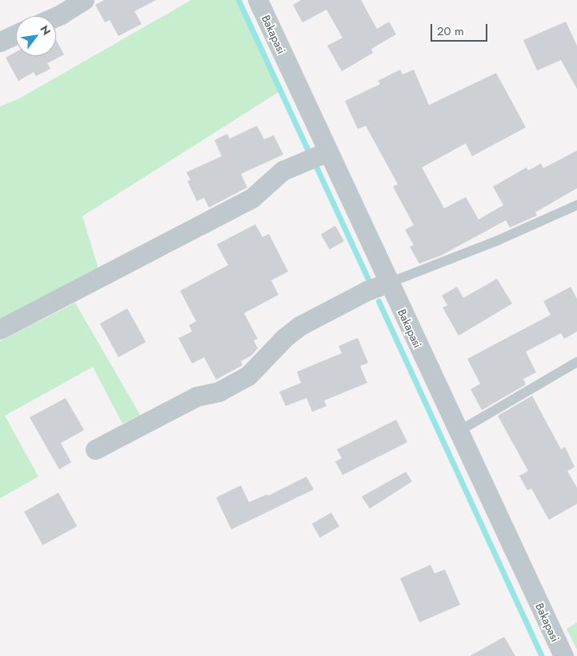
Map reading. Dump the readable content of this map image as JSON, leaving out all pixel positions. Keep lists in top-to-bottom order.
{
  "streets": {
    "street": ["Bakapasi"]
  },
  "scale_bar": "20 m",
  "north": "top right"
}
